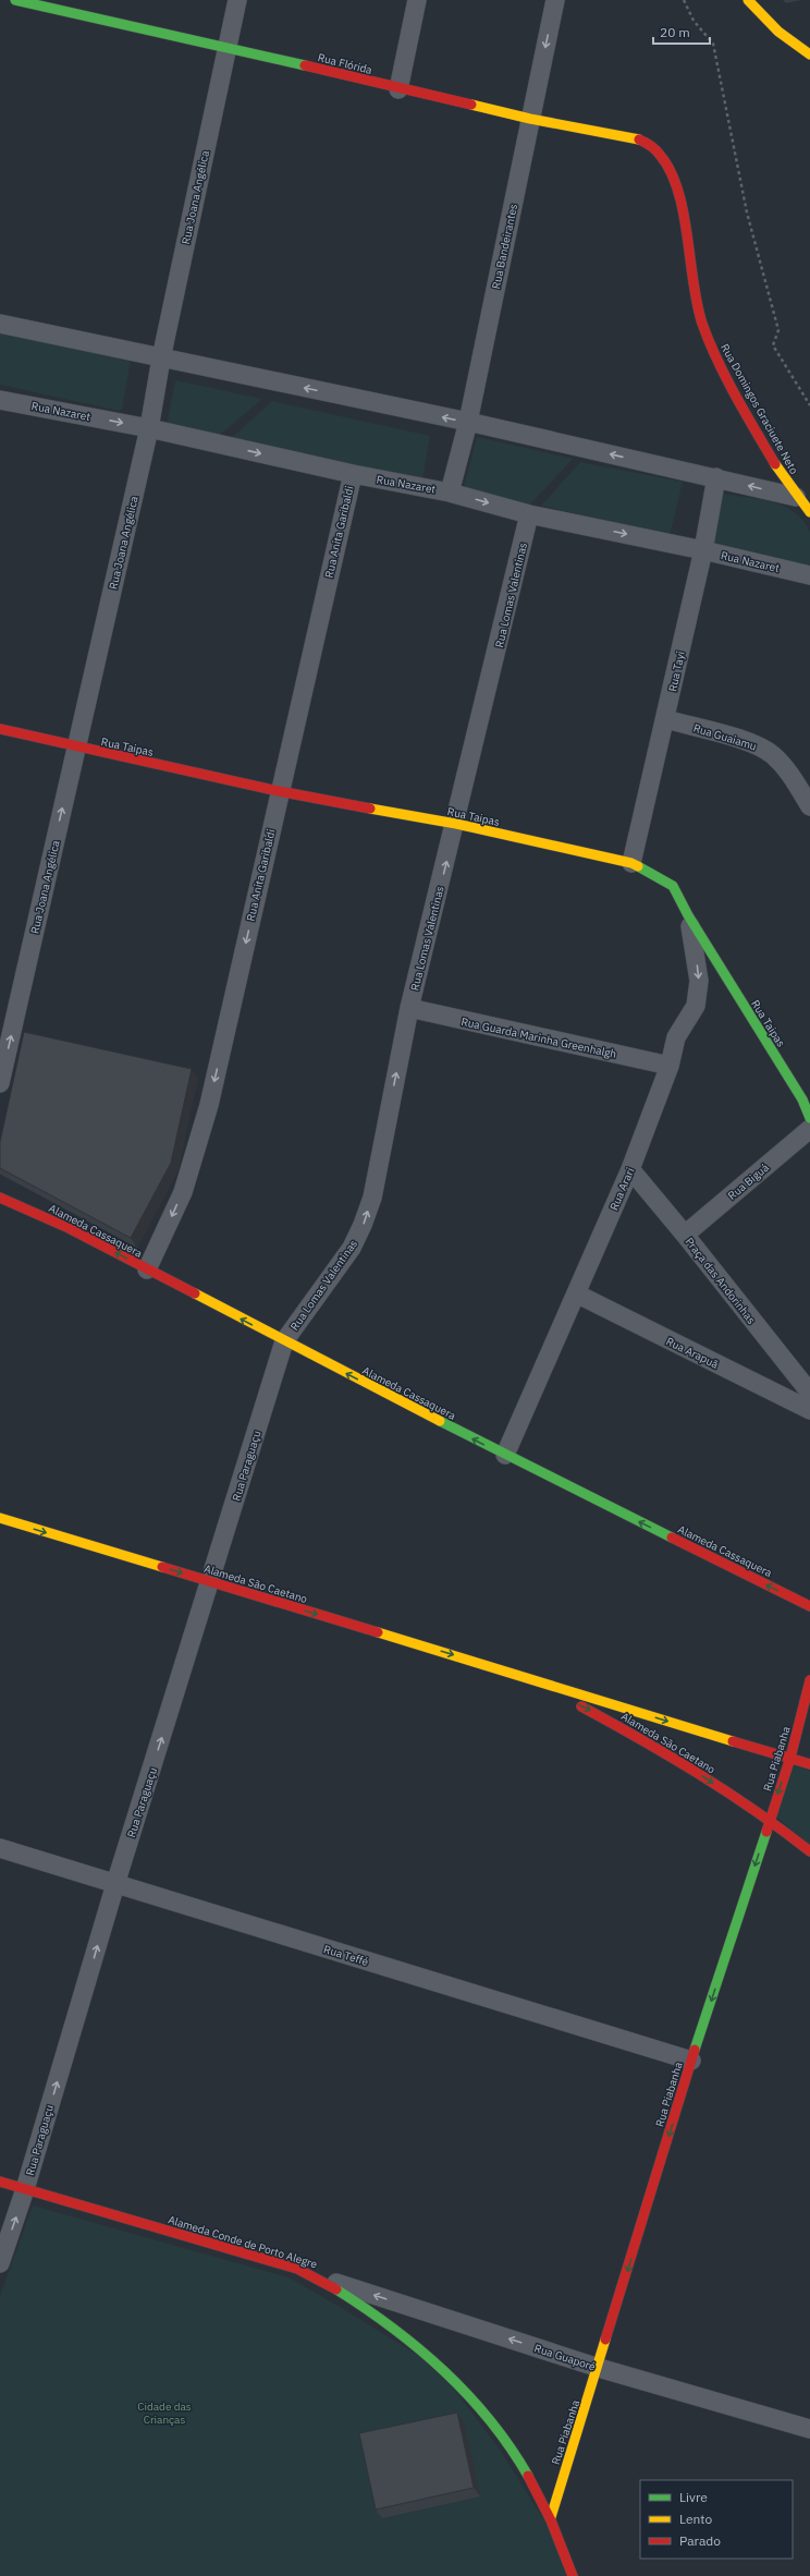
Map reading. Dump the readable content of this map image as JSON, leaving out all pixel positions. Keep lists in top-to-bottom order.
{
  "streets": {
    "street": [
      "Rua Flórida",
      "Rua Joana Angélica",
      "Rua Bandeirantes",
      "Rua Domingos Graciuete Neto",
      "Rua Nazaret",
      "Rua Anita Garibaldi",
      "Rua Lomas Valentinas",
      "Rua Tayi",
      "Rua Guaiamu",
      "Rua Taipas",
      "Rua Guarda Marinha Greenhalgh",
      "Rua Biguá",
      "Rua Arari",
      "Alameda Cassaquera",
      "Praça das Andorinhas",
      "Rua Arapuã",
      "Rua Paraguaçu",
      "Alameda São Caetano",
      "Rua Piabanha",
      "Rua Teffé",
      "Alameda Conde de Porto Alegre",
      "Rua Guaporé"
    ]
  },
  "crossings": [
    ["Rua Flórida", "Rua Joana Angélica"],
    ["Rua Flórida", "Rua Bandeirantes"],
    ["Rua Flórida", "Rua Domingos Graciuete Neto"],
    ["Rua Joana Angélica", "Rua Nazaret"],
    ["Rua Joana Angélica", "Rua Taipas"],
    ["Rua Bandeirantes", "Rua Nazaret"],
    ["Rua Nazaret", "Rua Anita Garibaldi"],
    ["Rua Nazaret", "Rua Lomas Valentinas"],
    ["Rua Nazaret", "Rua Tayi"],
    ["Rua Anita Garibaldi", "Rua Taipas"],
    ["Rua Anita Garibaldi", "Alameda Cassaquera"],
    ["Rua Lomas Valentinas", "Rua Taipas"],
    ["Rua Lomas Valentinas", "Rua Guarda Marinha Greenhalgh"],
    ["Rua Lomas Valentinas", "Alameda Cassaquera"],
    ["Rua Lomas Valentinas", "Rua Paraguaçu"],
    ["Rua Tayi", "Rua Guaiamu"],
    ["Rua Tayi", "Rua Taipas"],
    ["Rua Taipas", "Rua Arari"],
    ["Rua Guarda Marinha Greenhalgh", "Rua Arari"],
    ["Rua Biguá", "Praça das Andorinhas"],
    ["Rua Arari", "Alameda Cassaquera"],
    ["Rua Arari", "Praça das Andorinhas"],
    ["Rua Arari", "Rua Arapuã"],
    ["Alameda Cassaquera", "Rua Paraguaçu"],
    ["Rua Paraguaçu", "Alameda São Caetano"],
    ["Rua Paraguaçu", "Rua Teffé"],
    ["Rua Paraguaçu", "Alameda Conde de Porto Alegre"],
    ["Alameda São Caetano", "Rua Piabanha"],
    ["Rua Piabanha", "Rua Teffé"],
    ["Rua Piabanha", "Alameda Conde de Porto Alegre"],
    ["Rua Piabanha", "Rua Guaporé"],
    ["Alameda Conde de Porto Alegre", "Rua Guaporé"]
  ],
  "one_way": [
    "Rua Anita Garibaldi",
    "Rua Lomas Valentinas",
    "Alameda Cassaquera",
    "Rua Paraguaçu",
    "Alameda São Caetano",
    "Rua Piabanha",
    "Rua Guaporé"
  ],
  "parks": ["Cidade das Crianças"],
  "legend": ["Livre", "Lento", "Parado"],
  "scale_bar": "20 m"
}
